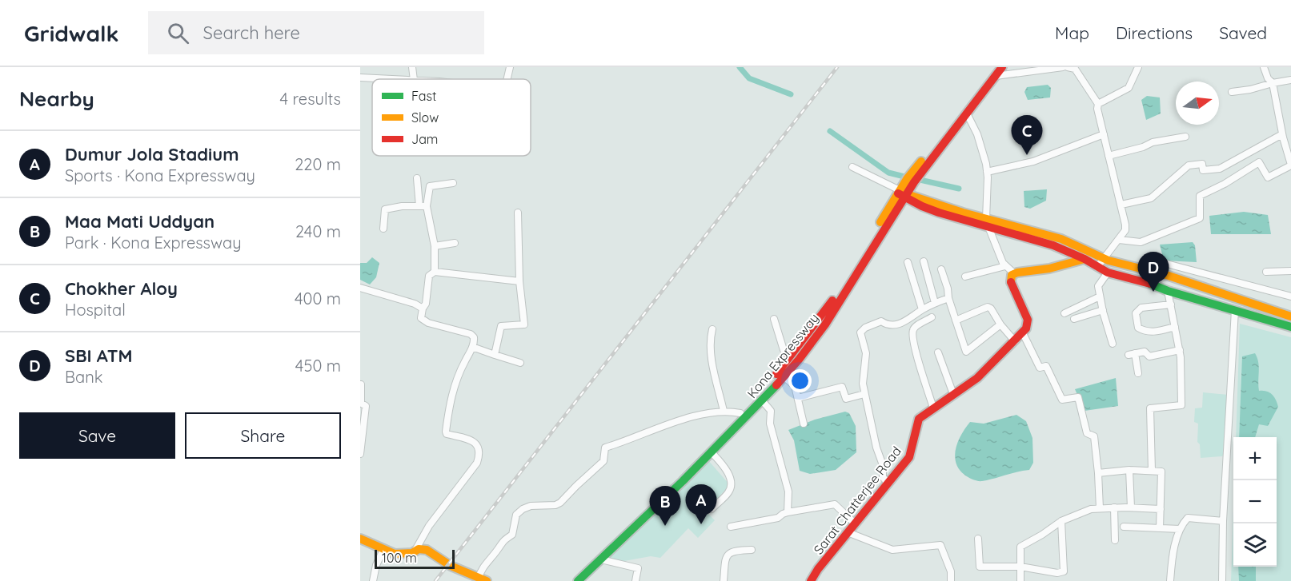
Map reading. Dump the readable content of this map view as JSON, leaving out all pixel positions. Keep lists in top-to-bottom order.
{
  "streets": {
    "main road": ["Kona Expressway", "Sarat Chatterjee Road"]
  },
  "legend": ["Fast", "Slow", "Jam"],
  "scale_bar": "100 m",
  "north": "right",
  "page": {
    "header": "Gridwalk",
    "search": "Search here",
    "nav": ["Map", "Directions", "Saved"],
    "heading": ["Nearby", "4 results"],
    "pins": [
      "C",
      "D",
      "A",
      "B"
    ],
    "list": [
      {
        "mark": "A",
        "name": "Dumur Jola Stadium",
        "note": "Sports · Kona Expressway",
        "value": "220 m"
      },
      {
        "mark": "B",
        "name": "Maa Mati Uddyan",
        "note": "Park · Kona Expressway",
        "value": "240 m"
      },
      {
        "mark": "C",
        "name": "Chokher Aloy",
        "note": "Hospital",
        "value": "400 m"
      },
      {
        "mark": "D",
        "name": "SBI ATM",
        "note": "Bank",
        "value": "450 m"
      }
    ],
    "buttons": ["Save", "Share"],
    "map_buttons": ["+", "−"],
    "scale": "100 m"
  }
}
